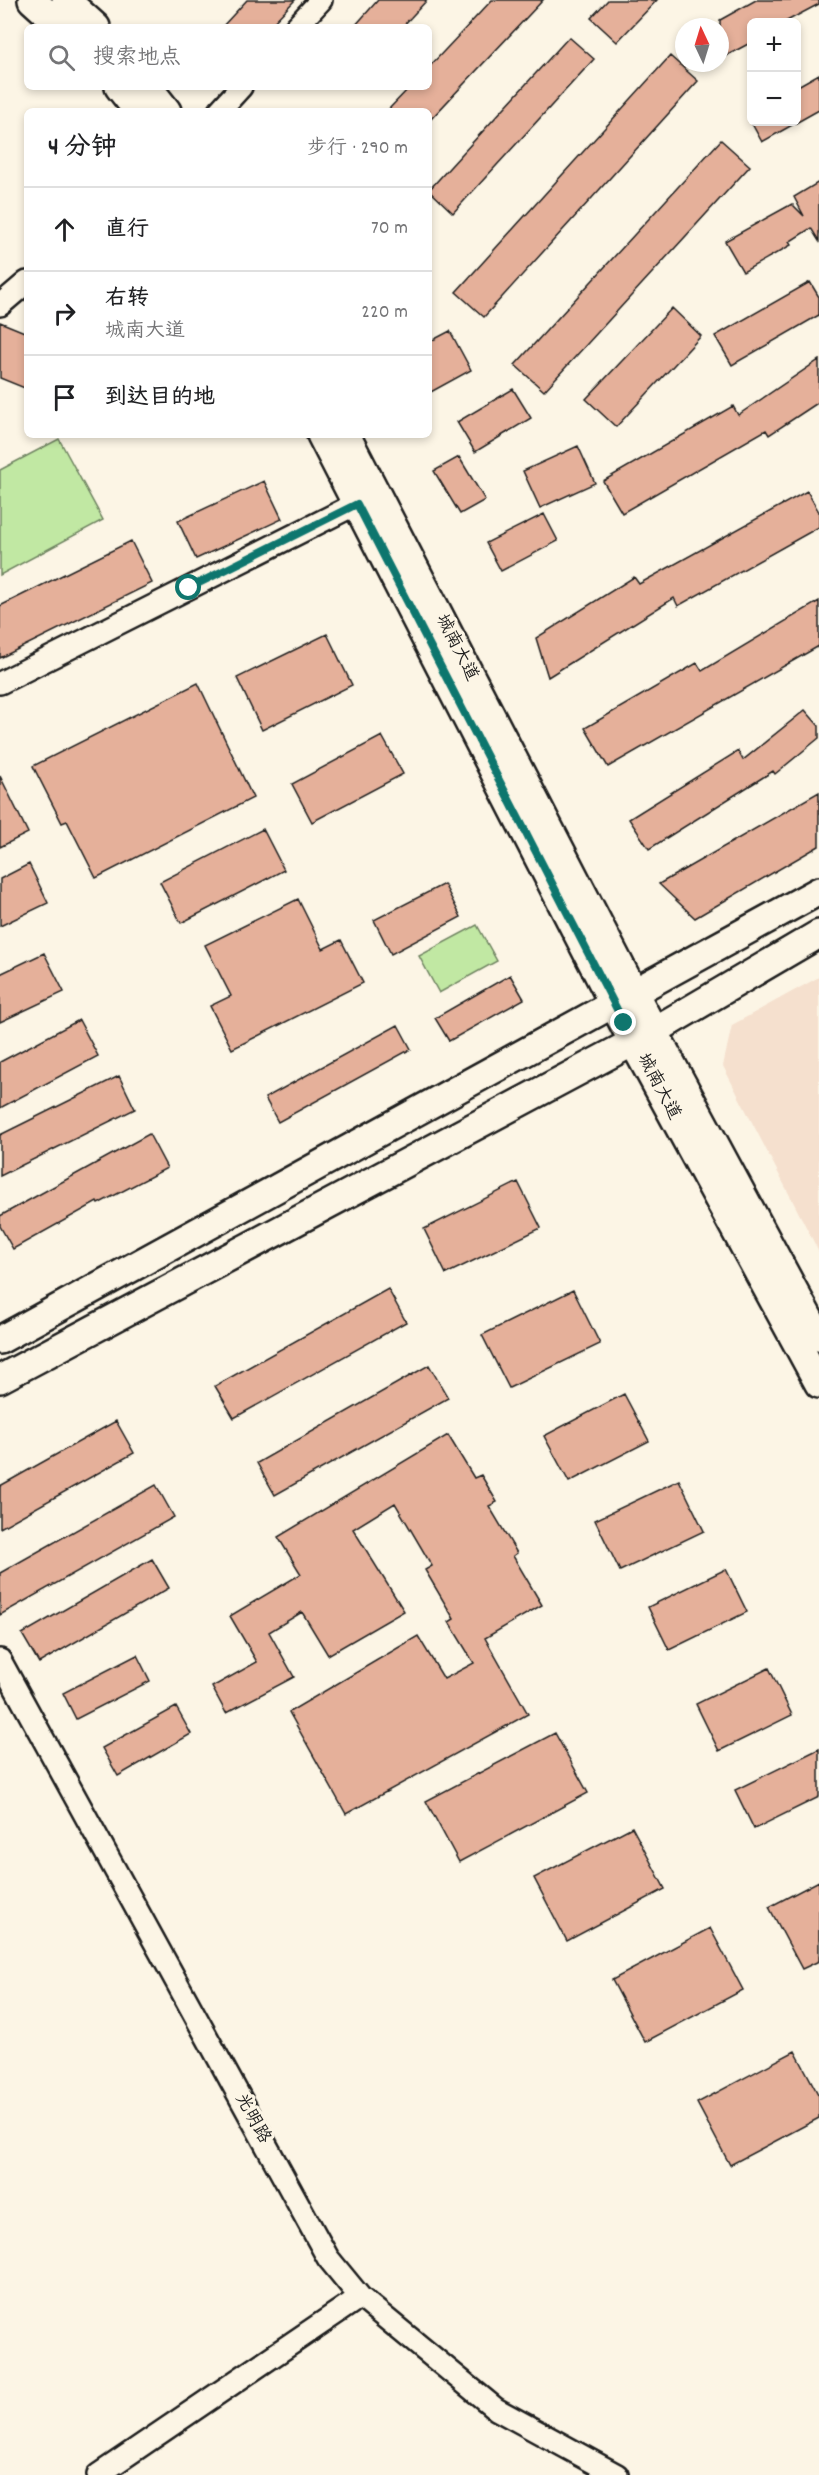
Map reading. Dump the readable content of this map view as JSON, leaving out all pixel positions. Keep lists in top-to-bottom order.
{
  "streets": {
    "main road": ["城南大道"],
    "street": ["光明路"]
  },
  "north": "top",
  "page": {
    "map_buttons": ["+", "−"],
    "search": "搜索地点",
    "heading": ["4 分钟", "步行 · 290 m"],
    "list": [
      ["直行", "70 m"],
      ["右转", "城南大道", "220 m"],
      "到达目的地"
    ]
  }
}
